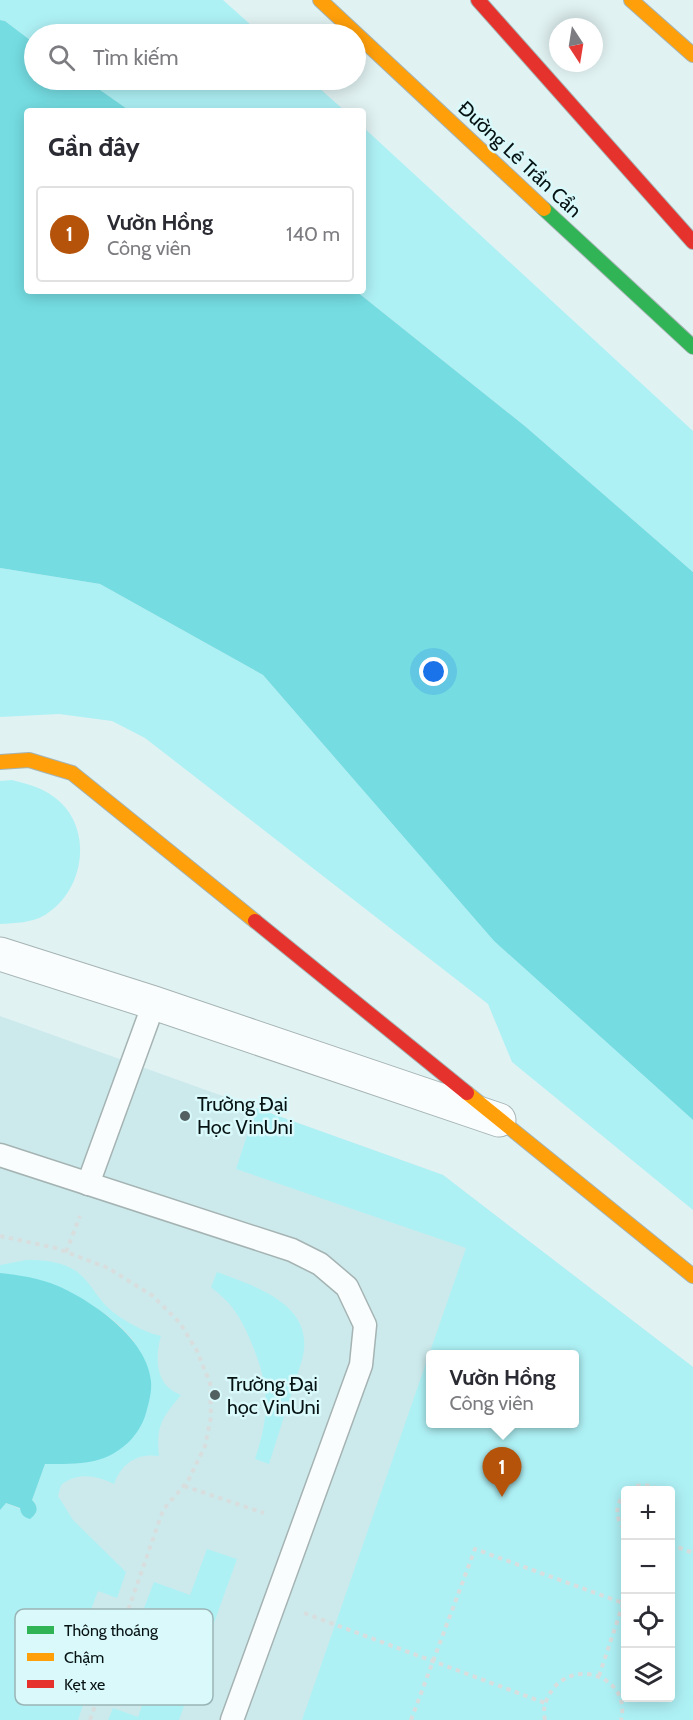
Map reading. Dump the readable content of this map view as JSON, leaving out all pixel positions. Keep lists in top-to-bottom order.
{
  "streets": {
    "main road": ["Đường Lê Trần Cẩn"]
  },
  "places": ["Trường Đại Học VinUni", "Trường Đại học VinUni"],
  "legend": ["Thông thoáng", "Chậm", "Kẹt xe"],
  "north": "bottom",
  "page": {
    "search": "Tìm kiếm",
    "heading": "Gần đây",
    "list": [
      {
        "mark": "1",
        "name": "Vườn Hồng",
        "note": "Công viên",
        "value": "140 m"
      }
    ],
    "popup": ["Vườn Hồng", "Công viên"],
    "pins": "1",
    "map_buttons": ["+", "−"]
  }
}
